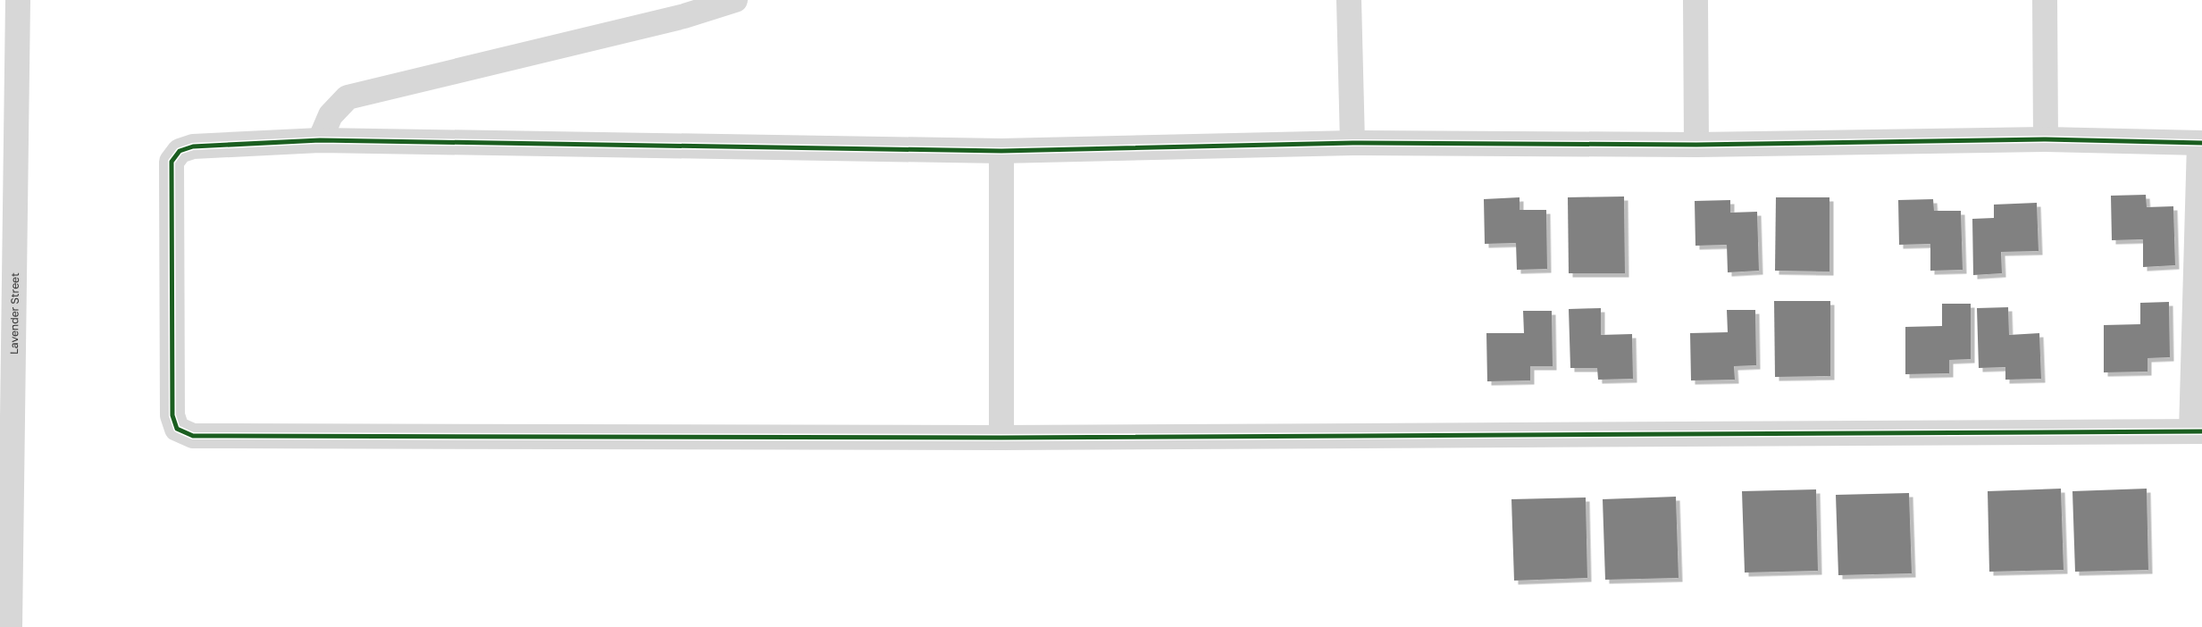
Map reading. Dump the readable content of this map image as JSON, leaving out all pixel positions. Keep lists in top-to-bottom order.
{
  "streets": {
    "street": ["Lavender Street"]
  }
}
